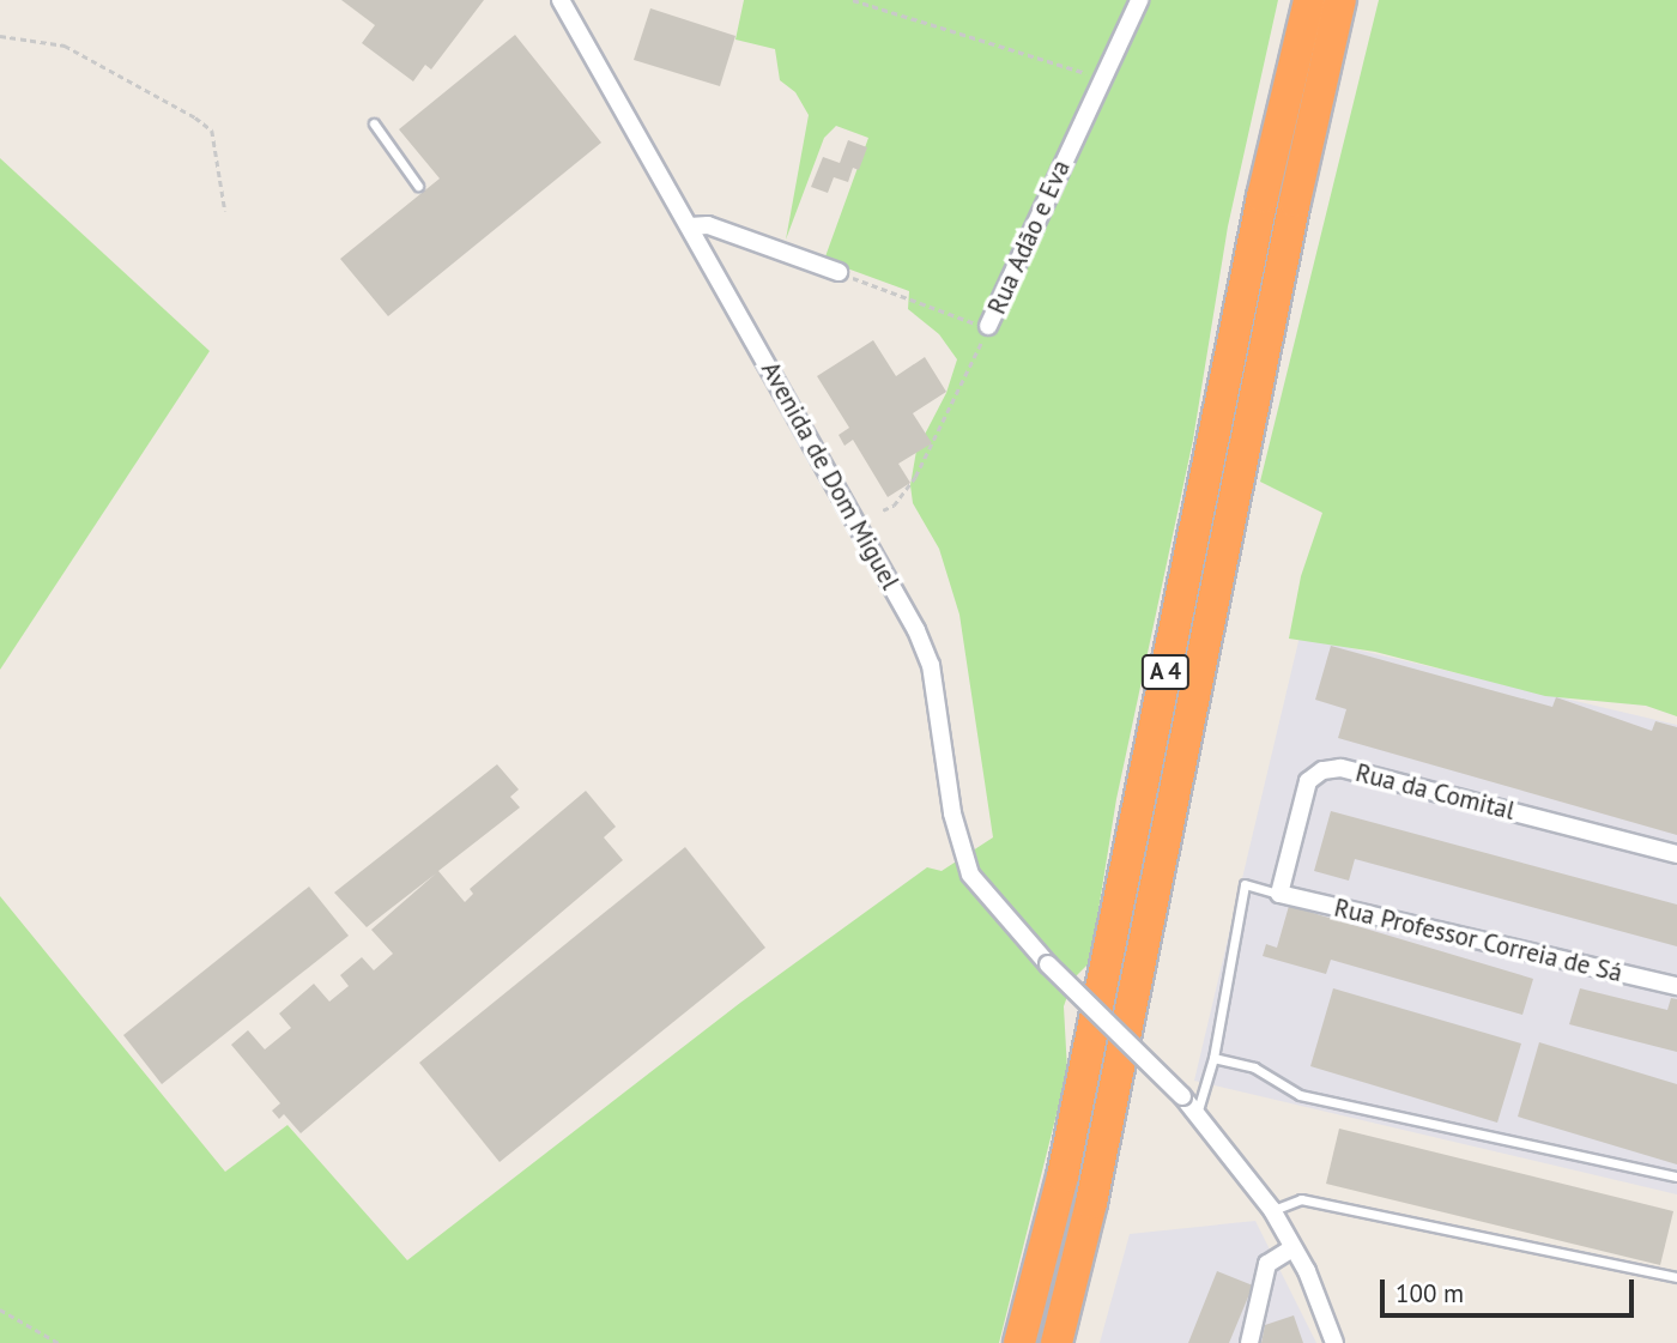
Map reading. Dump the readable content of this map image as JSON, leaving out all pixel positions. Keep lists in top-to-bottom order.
{
  "streets": {
    "highway": ["A 4"],
    "street": [
      "Rua Adão e Eva",
      "Avenida de Dom Miguel",
      "Rua da Comital",
      "Rua Professor Correia de Sá"
    ]
  },
  "crossings": [
    ["Rua da Comital", "Rua Professor Correia de Sá"]
  ],
  "scale_bar": "100 m"
}
